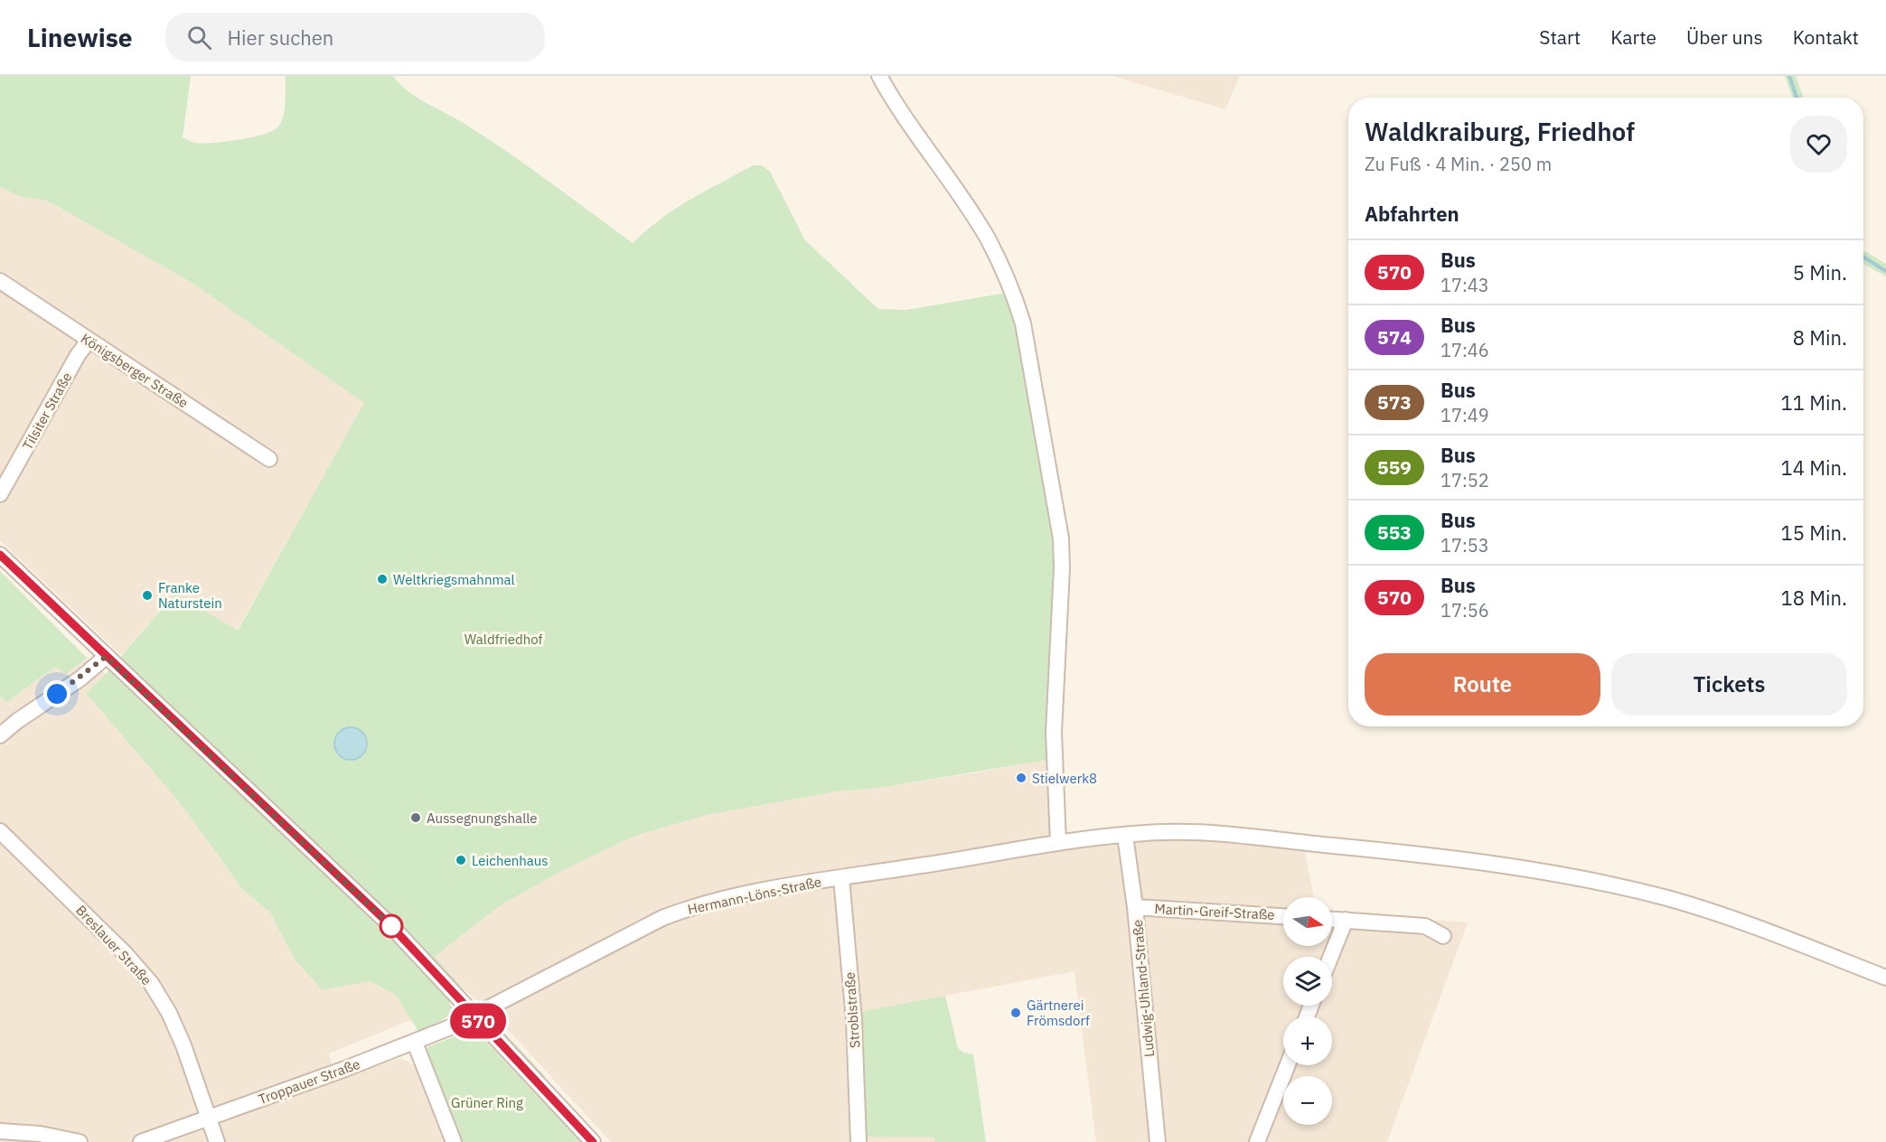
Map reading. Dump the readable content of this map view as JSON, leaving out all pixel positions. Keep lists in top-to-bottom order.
{
  "streets": {
    "street": [
      "Königsberger Straße",
      "Tilsiter Straße",
      "Hermann-Löns-Straße",
      "Martin-Greif-Straße",
      "Breslauer Straße",
      "Ludwig-Uhland-Straße",
      "Stroblstraße",
      "Troppauer Straße"
    ]
  },
  "crossings": [
    ["Königsberger Straße", "Tilsiter Straße"],
    ["Hermann-Löns-Straße", "Ludwig-Uhland-Straße"],
    ["Hermann-Löns-Straße", "Stroblstraße"],
    ["Hermann-Löns-Straße", "Troppauer Straße"],
    ["Martin-Greif-Straße", "Ludwig-Uhland-Straße"],
    ["Breslauer Straße", "Troppauer Straße"]
  ],
  "parks": ["Waldfriedhof", "Grüner Ring"],
  "places": [
    "Weltkriegsmahnmal",
    "Franke Naturstein",
    "Stielwerk8",
    "Aussegnungshalle",
    "Leichenhaus",
    "Gärtnerei Frömsdorf"
  ],
  "lines": ["bus line 570"],
  "north": "right",
  "page": {
    "header": "Linewise",
    "search": "Hier suchen",
    "nav": [
      "Start",
      "Karte",
      "Über uns",
      "Kontakt"
    ],
    "on_map": "570",
    "heading": [
      ["Waldkraiburg, Friedhof", "Zu Fuß · 4 Min. · 250 m"],
      "Abfahrten"
    ],
    "list": [
      {
        "mark": "570",
        "name": "Bus",
        "note": "17:43",
        "value": "5 Min."
      },
      {
        "mark": "574",
        "name": "Bus",
        "note": "17:46",
        "value": "8 Min."
      },
      {
        "mark": "573",
        "name": "Bus",
        "note": "17:49",
        "value": "11 Min."
      },
      {
        "mark": "559",
        "name": "Bus",
        "note": "17:52",
        "value": "14 Min."
      },
      {
        "mark": "553",
        "name": "Bus",
        "note": "17:53",
        "value": "15 Min."
      },
      {
        "mark": "570",
        "name": "Bus",
        "note": "17:56",
        "value": "18 Min."
      }
    ],
    "buttons": ["Route", "Tickets"],
    "map_buttons": ["+", "−"]
  }
}
